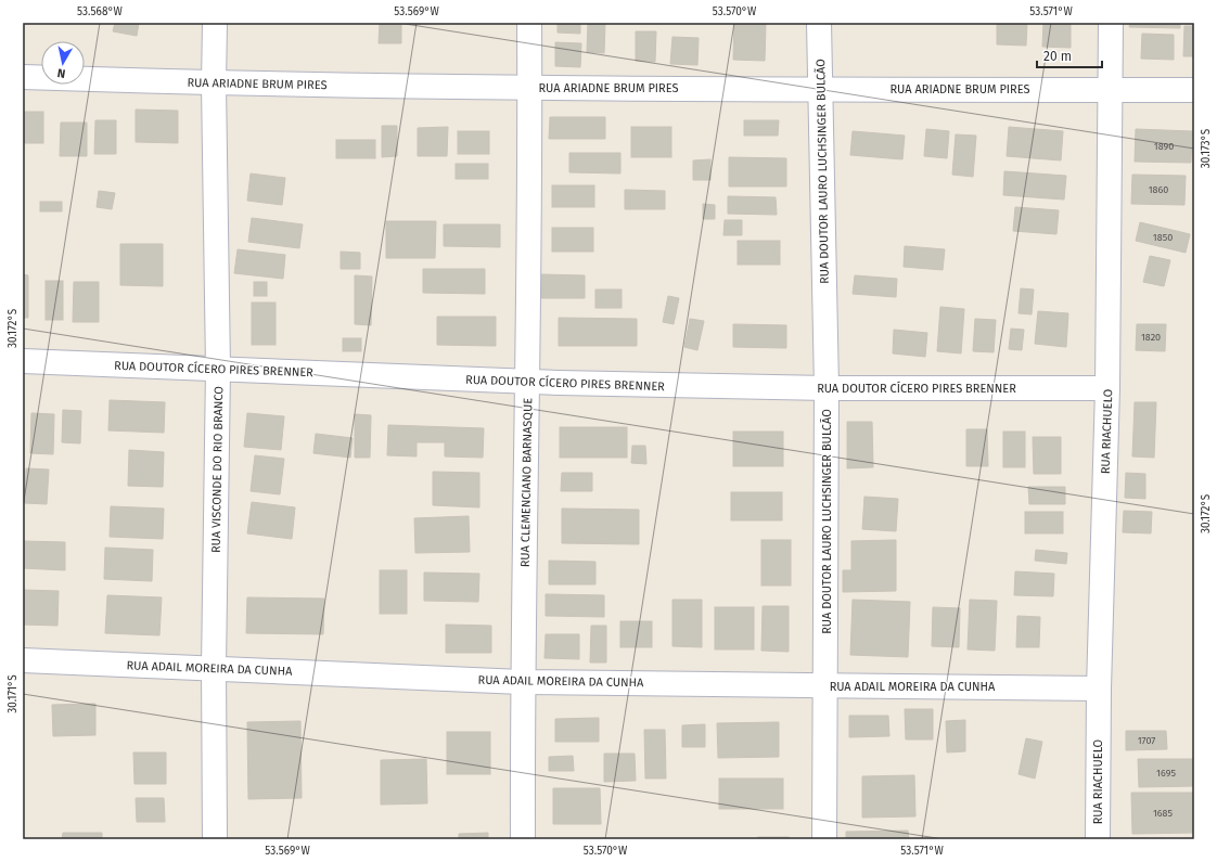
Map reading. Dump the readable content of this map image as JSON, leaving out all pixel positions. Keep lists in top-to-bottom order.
{
  "streets": {
    "street": [
      "RUA ARIADNE BRUM PIRES",
      "RUA DOUTOR LAURO LUCHSINGER BULCÃO",
      "RUA DOUTOR CÍCERO PIRES BRENNER",
      "RUA RIACHUELO",
      "RUA VISCONDE DO RIO BRANCO",
      "RUA CLEMENCIANO BARNASQUE",
      "RUA ADAIL MOREIRA DA CUNHA"
    ]
  },
  "crossings": [
    ["RUA ARIADNE BRUM PIRES", "RUA DOUTOR LAURO LUCHSINGER BULCÃO"],
    ["RUA ARIADNE BRUM PIRES", "RUA RIACHUELO"],
    ["RUA ARIADNE BRUM PIRES", "RUA VISCONDE DO RIO BRANCO"],
    ["RUA ARIADNE BRUM PIRES", "RUA CLEMENCIANO BARNASQUE"],
    ["RUA DOUTOR LAURO LUCHSINGER BULCÃO", "RUA DOUTOR CÍCERO PIRES BRENNER"],
    ["RUA DOUTOR LAURO LUCHSINGER BULCÃO", "RUA ADAIL MOREIRA DA CUNHA"],
    ["RUA DOUTOR CÍCERO PIRES BRENNER", "RUA RIACHUELO"],
    ["RUA DOUTOR CÍCERO PIRES BRENNER", "RUA VISCONDE DO RIO BRANCO"],
    ["RUA DOUTOR CÍCERO PIRES BRENNER", "RUA CLEMENCIANO BARNASQUE"],
    ["RUA RIACHUELO", "RUA ADAIL MOREIRA DA CUNHA"],
    ["RUA VISCONDE DO RIO BRANCO", "RUA ADAIL MOREIRA DA CUNHA"],
    ["RUA CLEMENCIANO BARNASQUE", "RUA ADAIL MOREIRA DA CUNHA"]
  ],
  "house_numbers": [
    "1890",
    "1860",
    "1850",
    "1820",
    "1707",
    "1695",
    "1685"
  ],
  "scale_bar": "20 m",
  "north": "bottom",
  "coordinates": [
    "53.568°W",
    "53.569°W",
    "53.570°W",
    "53.571°W",
    "30.173°S",
    "30.172°S",
    "30.171°S"
  ]
}
